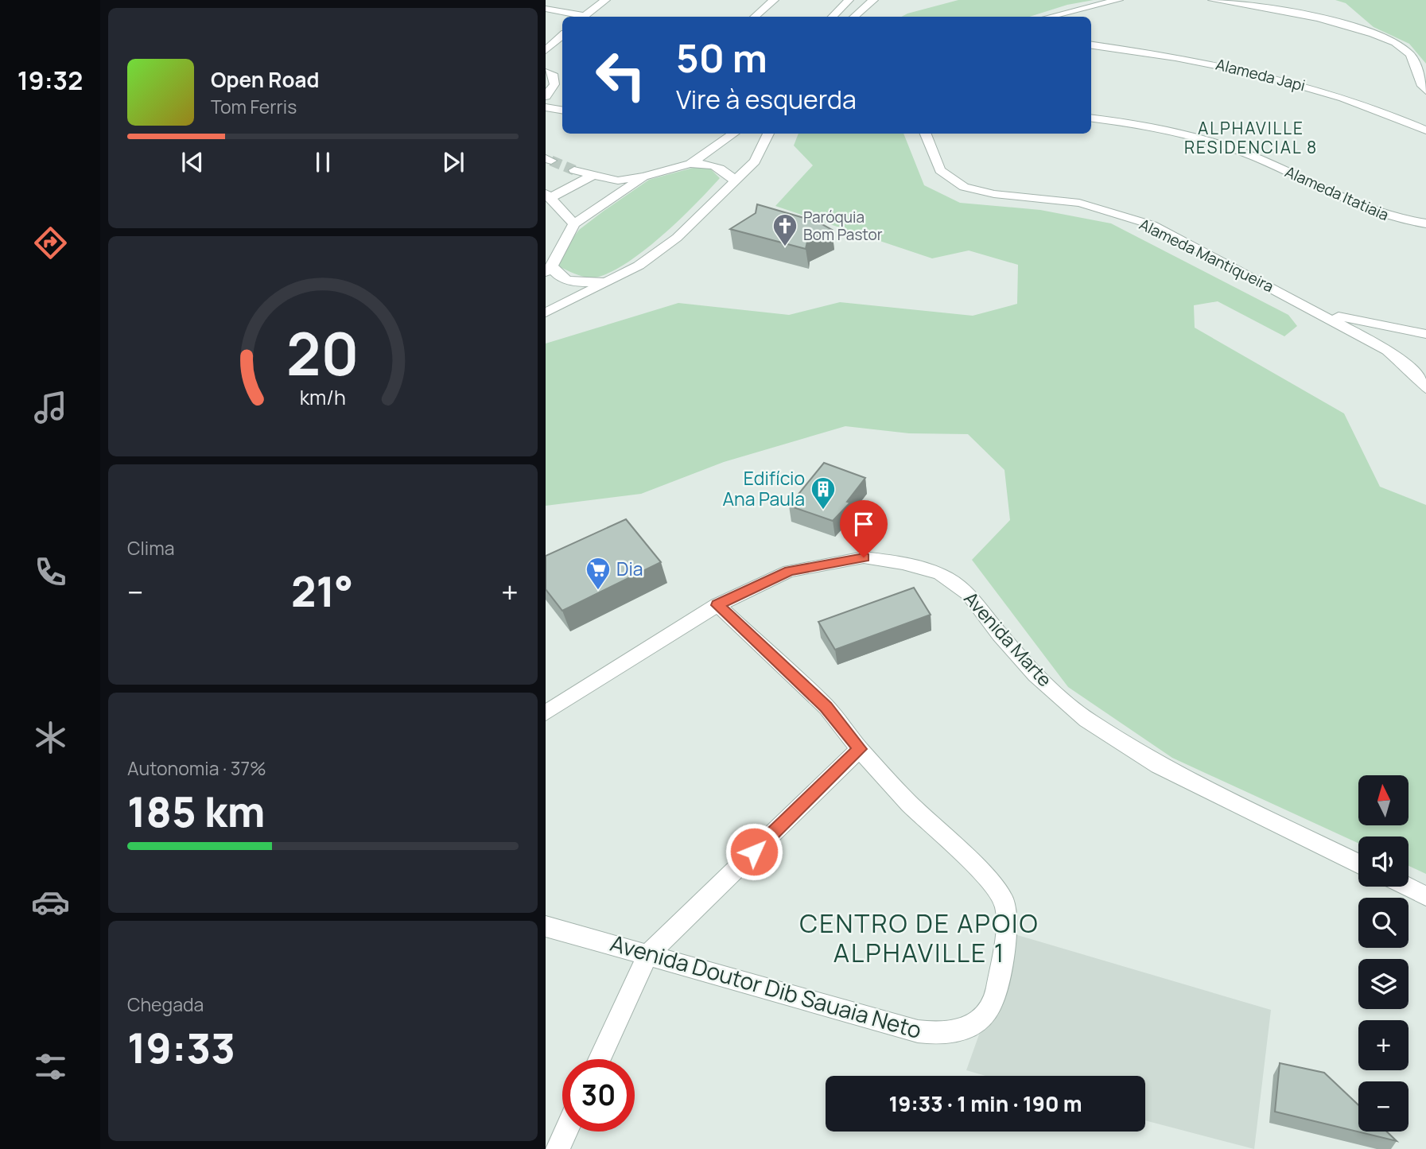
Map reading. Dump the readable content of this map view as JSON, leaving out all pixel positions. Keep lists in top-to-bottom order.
{
  "streets": {
    "street": [
      "Alameda Japi",
      "Alameda Itatiaia",
      "Alameda Mantiqueira",
      "Avenida Marte",
      "Avenida Doutor Dib Sauaia Neto"
    ]
  },
  "crossings": [
    ["Avenida Marte", "Avenida Doutor Dib Sauaia Neto"]
  ],
  "districts": ["ALPHAVILLE RESIDENCIAL 8", "CENTRO DE APOIO ALPHAVILLE 1"],
  "places": {
    "church": ["Paróquia Bom Pastor"],
    "building": ["Edifício Ana Paula"],
    "supermarket": ["Dia"]
  },
  "north": "top",
  "page": {
    "tabs": "19:32",
    "turn": ["50 m", "Vire à esquerda"],
    "song": ["Open Road", "Tom Ferris"],
    "tile": [
      "Clima",
      ["Autonomia · 37%", "185 km"],
      ["Chegada", "19:33"]
    ],
    "heat": ["−", "21°", "+"],
    "map_buttons": ["+", "−"],
    "limit": "30",
    "trip": "19:33 · 1 min · 190 m",
    "gauge": ["20", "km/h"]
  }
}
